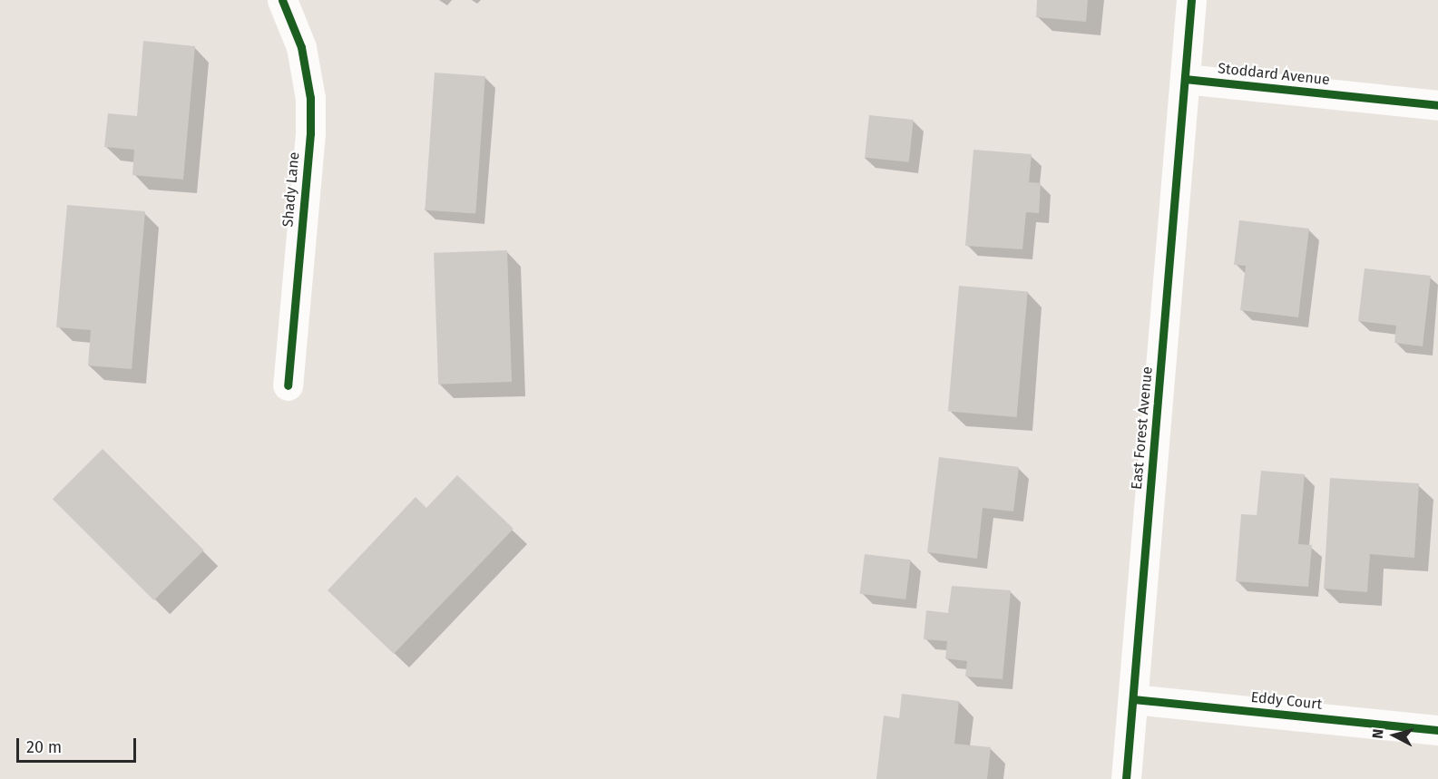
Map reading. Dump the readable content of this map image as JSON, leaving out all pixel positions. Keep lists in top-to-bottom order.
{
  "streets": {
    "street": [
      "Stoddard Avenue",
      "Shady Lane",
      "East Forest Avenue",
      "Eddy Court"
    ]
  },
  "crossings": [
    ["Stoddard Avenue", "East Forest Avenue"],
    ["East Forest Avenue", "Eddy Court"]
  ],
  "scale_bar": "20 m",
  "north": "left"
}
